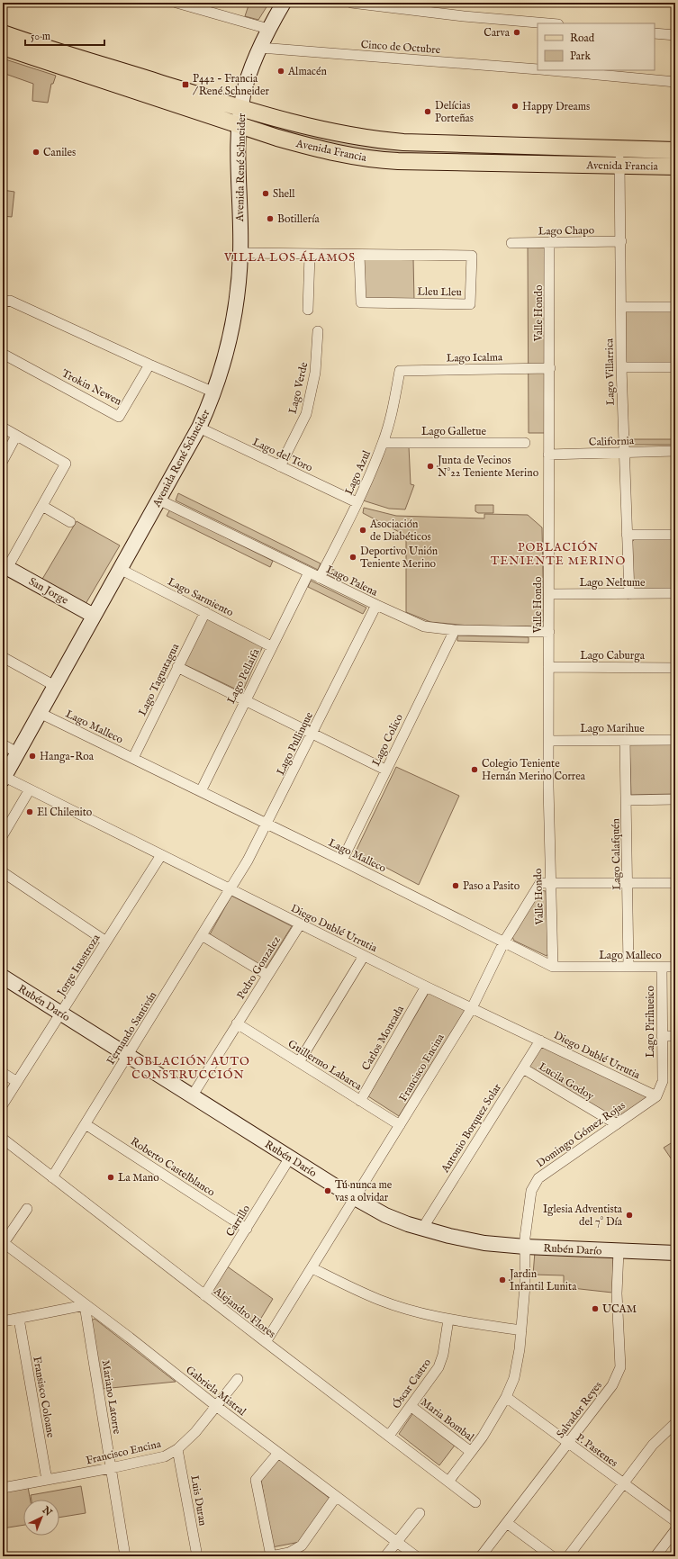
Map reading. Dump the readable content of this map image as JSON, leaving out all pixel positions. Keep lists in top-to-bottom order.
{
  "streets": {
    "main road": [
      "Avenida Francia",
      "Avenida René Schneider",
      "San Jorge",
      "Rubén Darío"
    ],
    "street": [
      "Cinco de Octubre",
      "Lago Chapo",
      "Lleu Lleu",
      "Valle Hondo",
      "Lago Icalma",
      "Lago Villarrica",
      "Trokin Newen",
      "Lago Verde",
      "Lago Galletue",
      "California",
      "Lago del Toro",
      "Lago Azul",
      "Lago Palena",
      "Lago Neltume",
      "Lago Sarmiento",
      "Lago Caburga",
      "Lago Pellaifa",
      "Lago Taguatagua",
      "Lago Malleco",
      "Lago Marihue",
      "Lago Colico",
      "Lago Pullinque",
      "Lago Calafquén",
      "Diego Dublé Urrutia",
      "Jorge Inostroza",
      "Pedro Gonzalez",
      "Lago Pirihueico",
      "Fernando Santiván",
      "Carlos Moncada",
      "Guillermo Labarca",
      "Francisco Encina",
      "Lucila Godoy",
      "Antonio Borquez Solar",
      "Domingo Gómez Rojas",
      "Roberto Castelblanco",
      "Carrillo",
      "Alejandro Flores",
      "Óscar Castro",
      "Gabriela Mistral",
      "Fransisco Coloane",
      "Mariano Latorre",
      "Salvador Reyes",
      "Maria Bombal",
      "P. Pastenes",
      "Luis Duran"
    ]
  },
  "crossings": [
    ["Cinco de Octubre", "Avenida René Schneider"],
    ["Avenida Francia", "Avenida René Schneider"],
    ["Avenida Francia", "Lago Villarrica"],
    ["Avenida René Schneider", "Lleu Lleu"],
    ["Avenida René Schneider", "Lago del Toro"],
    ["Avenida René Schneider", "Lago Palena"],
    ["Avenida René Schneider", "San Jorge"],
    ["Avenida René Schneider", "Lago Sarmiento"],
    ["Avenida René Schneider", "Lago Malleco"],
    ["Avenida René Schneider", "Diego Dublé Urrutia"],
    ["Lago Chapo", "Valle Hondo"],
    ["Lago Chapo", "Lago Villarrica"],
    ["Valle Hondo", "Lago Icalma"],
    ["Valle Hondo", "California"],
    ["Valle Hondo", "Lago Palena"],
    ["Valle Hondo", "Lago Neltume"],
    ["Valle Hondo", "Lago Caburga"],
    ["Valle Hondo", "Lago Malleco"],
    ["Valle Hondo", "Lago Marihue"],
    ["Valle Hondo", "Francisco Encina"],
    ["Lago Icalma", "Lago Azul"],
    ["Lago Villarrica", "California"],
    ["Lago Villarrica", "Lago Neltume"],
    ["Lago Verde", "Lago del Toro"],
    ["Lago Galletue", "Lago Azul"],
    ["Lago del Toro", "Lago Azul"],
    ["Lago Azul", "Lago Palena"],
    ["Lago Palena", "Lago Pellaifa"],
    ["Lago Palena", "Lago Colico"],
    ["Lago Palena", "Lago Pullinque"],
    ["Lago Sarmiento", "Lago Pellaifa"],
    ["Lago Sarmiento", "Lago Taguatagua"],
    ["Lago Pellaifa", "Lago Malleco"],
    ["Lago Taguatagua", "Lago Malleco"],
    ["Lago Malleco", "Lago Colico"],
    ["Lago Malleco", "Lago Pullinque"],
    ["Lago Malleco", "Lago Calafquén"],
    ["Lago Malleco", "Lago Pirihueico"],
    ["Lago Malleco", "Francisco Encina"],
    ["Lago Marihue", "Lago Calafquén"],
    ["Lago Pullinque", "Diego Dublé Urrutia"],
    ["Lago Pullinque", "Fernando Santiván"],
    ["Diego Dublé Urrutia", "Jorge Inostroza"],
    ["Diego Dublé Urrutia", "Pedro Gonzalez"],
    ["Diego Dublé Urrutia", "Lago Pirihueico"],
    ["Diego Dublé Urrutia", "Fernando Santiván"],
    ["Diego Dublé Urrutia", "Carlos Moncada"],
    ["Diego Dublé Urrutia", "Francisco Encina"],
    ["Diego Dublé Urrutia", "Antonio Borquez Solar"],
    ["Diego Dublé Urrutia", "Domingo Gómez Rojas"],
    ["Jorge Inostroza", "Rubén Darío"],
    ["Pedro Gonzalez", "Rubén Darío"],
    ["Pedro Gonzalez", "Guillermo Labarca"],
    ["Rubén Darío", "Fernando Santiván"],
    ["Rubén Darío", "Francisco Encina"],
    ["Rubén Darío", "Antonio Borquez Solar"],
    ["Rubén Darío", "Domingo Gómez Rojas"],
    ["Rubén Darío", "Carrillo"],
    ["Rubén Darío", "Salvador Reyes"],
    ["Lago Pirihueico", "Domingo Gómez Rojas"],
    ["Fernando Santiván", "Roberto Castelblanco"],
    ["Fernando Santiván", "Alejandro Flores"],
    ["Carlos Moncada", "Guillermo Labarca"],
    ["Guillermo Labarca", "Francisco Encina"],
    ["Francisco Encina", "Alejandro Flores"],
    ["Francisco Encina", "Gabriela Mistral"],
    ["Francisco Encina", "Fransisco Coloane"],
    ["Francisco Encina", "Mariano Latorre"],
    ["Francisco Encina", "Luis Duran"],
    ["Lucila Godoy", "Antonio Borquez Solar"],
    ["Lucila Godoy", "Domingo Gómez Rojas"],
    ["Domingo Gómez Rojas", "Alejandro Flores"],
    ["Domingo Gómez Rojas", "Maria Bombal"],
    ["Domingo Gómez Rojas", "P. Pastenes"],
    ["Roberto Castelblanco", "Carrillo"],
    ["Carrillo", "Alejandro Flores"],
    ["Alejandro Flores", "Óscar Castro"],
    ["Óscar Castro", "Maria Bombal"],
    ["Gabriela Mistral", "Mariano Latorre"],
    ["Salvador Reyes", "P. Pastenes"]
  ],
  "districts": ["VILLA LOS ÁLAMOS", "POBLACIÓN TENIENTE MERINO", "POBLACIÓN AUTO CONSTRUCCIÓN"],
  "places": {
    "other": [
      "Carva",
      "Almacén",
      "Happy Dreams",
      "Delícias Porteñas",
      "Caniles",
      "Shell",
      "Botillería",
      "Junta de Vecinos N°22 Teniente Merino",
      "Asociación de Diabéticos",
      "Deportivo Unión Teniente Merino",
      "Hanga-Roa",
      "Colegio Teniente Hernán Merino Correa",
      "El Chilenito",
      "Paso a Pasito",
      "La Mano",
      "Tú nunca me vas a olvidar",
      "Iglesia Adventista del 7° Día",
      "Jardin Infantil Lunita",
      "UCAM"
    ],
    "transit": ["P442 - Francia / René Schneider"]
  },
  "legend": ["Road", "Park"],
  "scale_bar": "50 m",
  "north": "top right"
}
